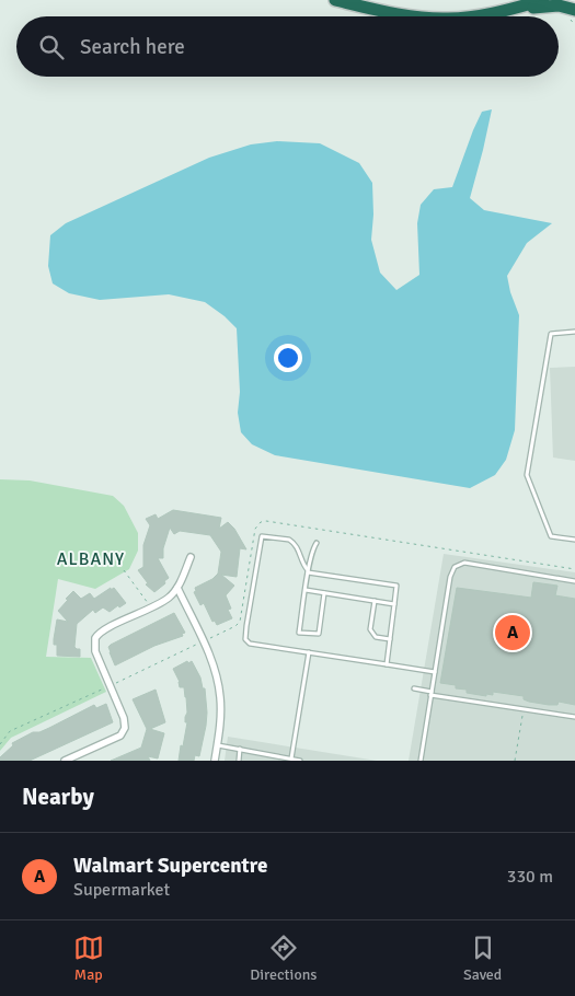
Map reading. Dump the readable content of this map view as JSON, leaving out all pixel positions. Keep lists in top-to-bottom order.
{
  "districts": ["ALBANY"],
  "page": {
    "search": "Search here",
    "pins": "A",
    "heading": "Nearby",
    "list": [
      {
        "mark": "A",
        "name": "Walmart Supercentre",
        "note": "Supermarket",
        "value": "330 m"
      }
    ],
    "nav": ["Map", "Directions", "Saved"]
  }
}
